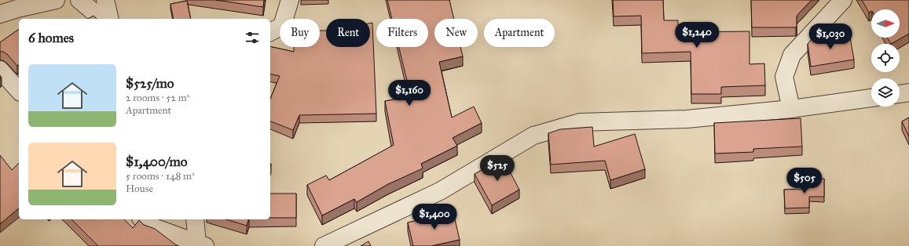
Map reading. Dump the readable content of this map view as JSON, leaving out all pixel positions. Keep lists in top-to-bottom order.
{
  "north": "right",
  "page": {
    "chip": [
      "Buy",
      "Rent",
      "Filters",
      "New",
      "Apartment"
    ],
    "heading": "6 homes",
    "price": [
      "$1,240",
      "$1,030",
      "$1,160",
      "$525",
      "$505",
      "$1,400"
    ],
    "list": [
      {
        "name": "$525/mo",
        "note": "2 rooms · 52 m² · Apartment"
      },
      {
        "name": "$1,400/mo",
        "note": "5 rooms · 148 m² · House"
      }
    ]
  }
}
